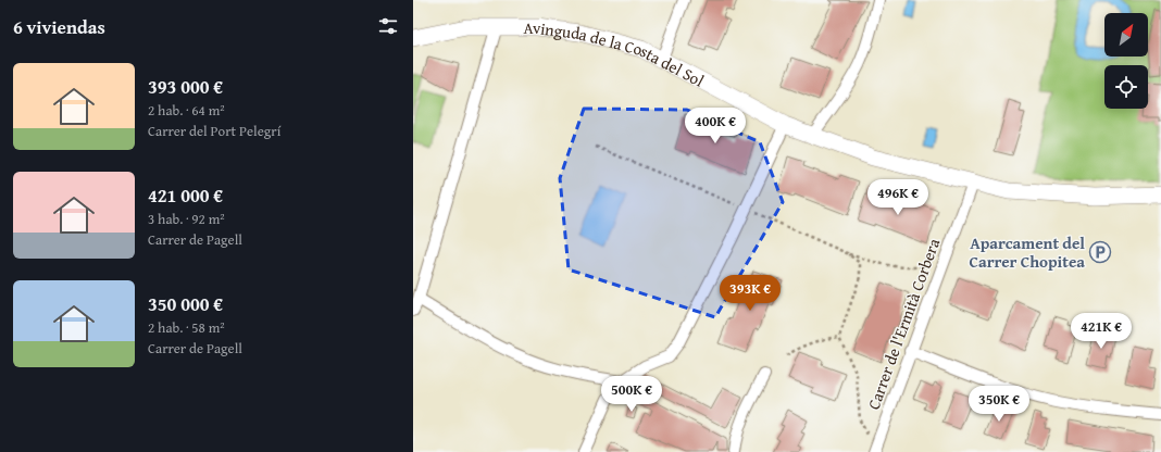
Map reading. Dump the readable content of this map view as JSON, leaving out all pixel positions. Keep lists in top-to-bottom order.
{
  "streets": {
    "street": ["Avinguda de la Costa del Sol", "Carrer de l'Ermità Corbera"]
  },
  "crossings": [
    ["Avinguda de la Costa del Sol", "Carrer de l'Ermità Corbera"]
  ],
  "places": {
    "parking": ["Aparcament del Carrer Chopitea"]
  },
  "north": "top right",
  "page": {
    "heading": "6 viviendas",
    "list": [
      {
        "name": "393 000 €",
        "note": "2 hab. · 64 m² · Carrer del Port Pelegrí"
      },
      {
        "name": "421 000 €",
        "note": "3 hab. · 92 m² · Carrer de Pagell"
      },
      {
        "name": "350 000 €",
        "note": "2 hab. · 58 m² · Carrer de Pagell"
      }
    ],
    "price": [
      "400K €",
      "496K €",
      "393K €",
      "421K €",
      "500K €",
      "350K €"
    ]
  }
}
